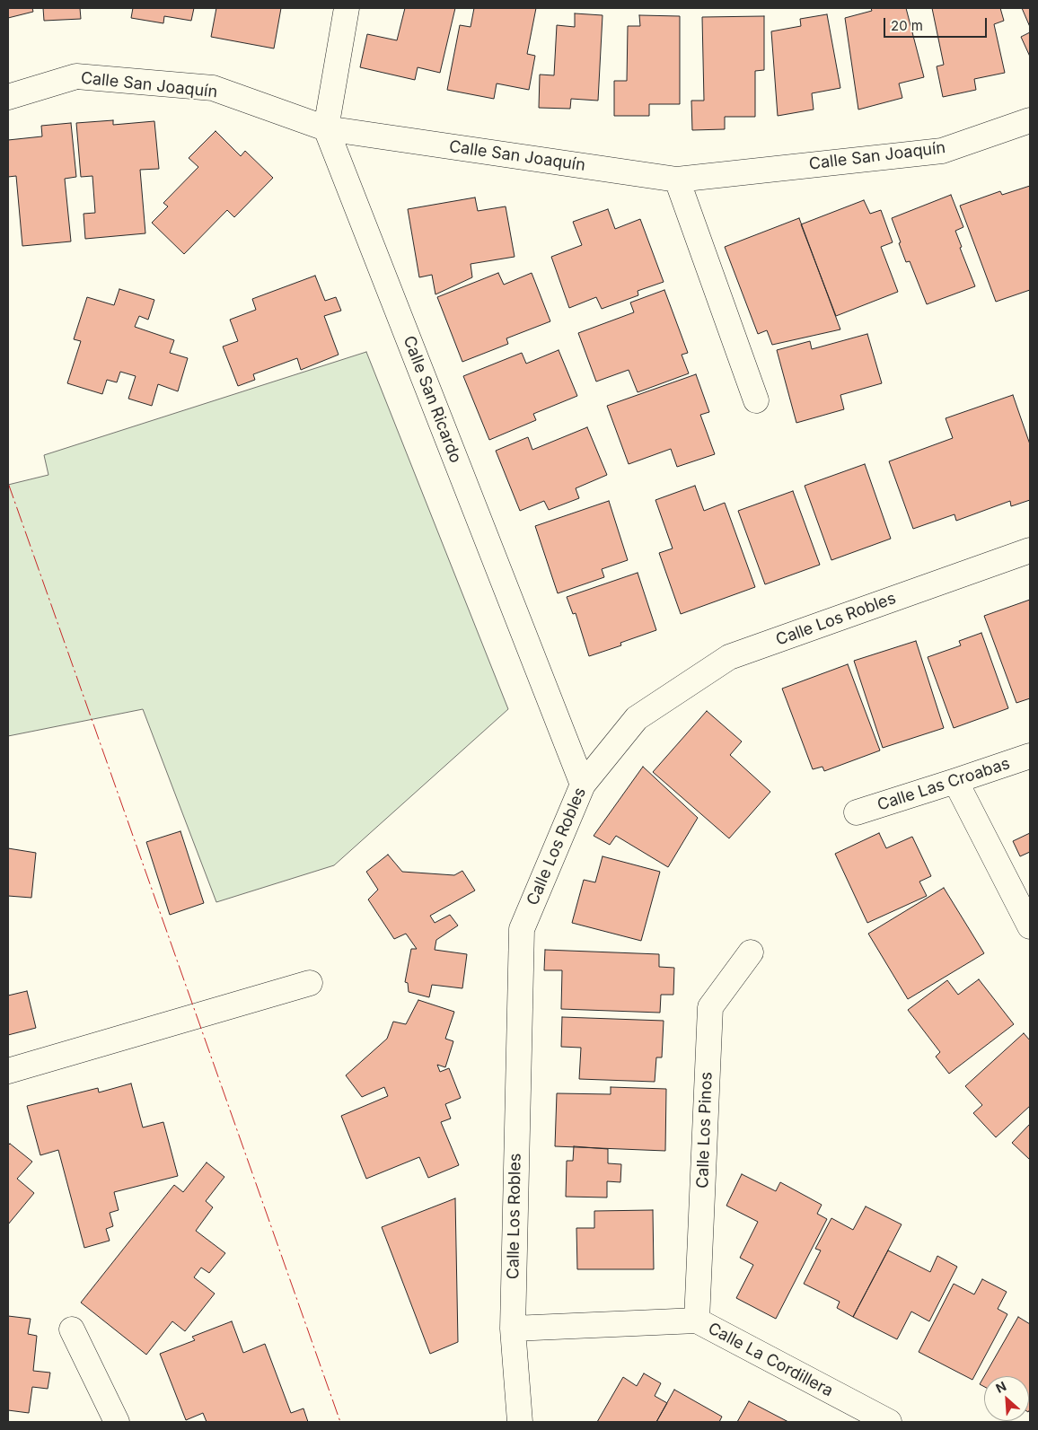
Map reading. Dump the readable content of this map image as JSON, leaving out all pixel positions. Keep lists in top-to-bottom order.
{
  "streets": {
    "street": [
      "Calle San Joaquín",
      "Calle San Ricardo",
      "Calle Los Robles",
      "Calle Las Croabas",
      "Calle Los Pinos",
      "Calle La Cordillera"
    ]
  },
  "crossings": [
    ["Calle San Joaquín", "Calle San Ricardo"],
    ["Calle San Ricardo", "Calle Los Robles"],
    ["Calle Los Robles", "Calle La Cordillera"],
    ["Calle Los Pinos", "Calle La Cordillera"]
  ],
  "scale_bar": "20 m",
  "north": "top left"
}
